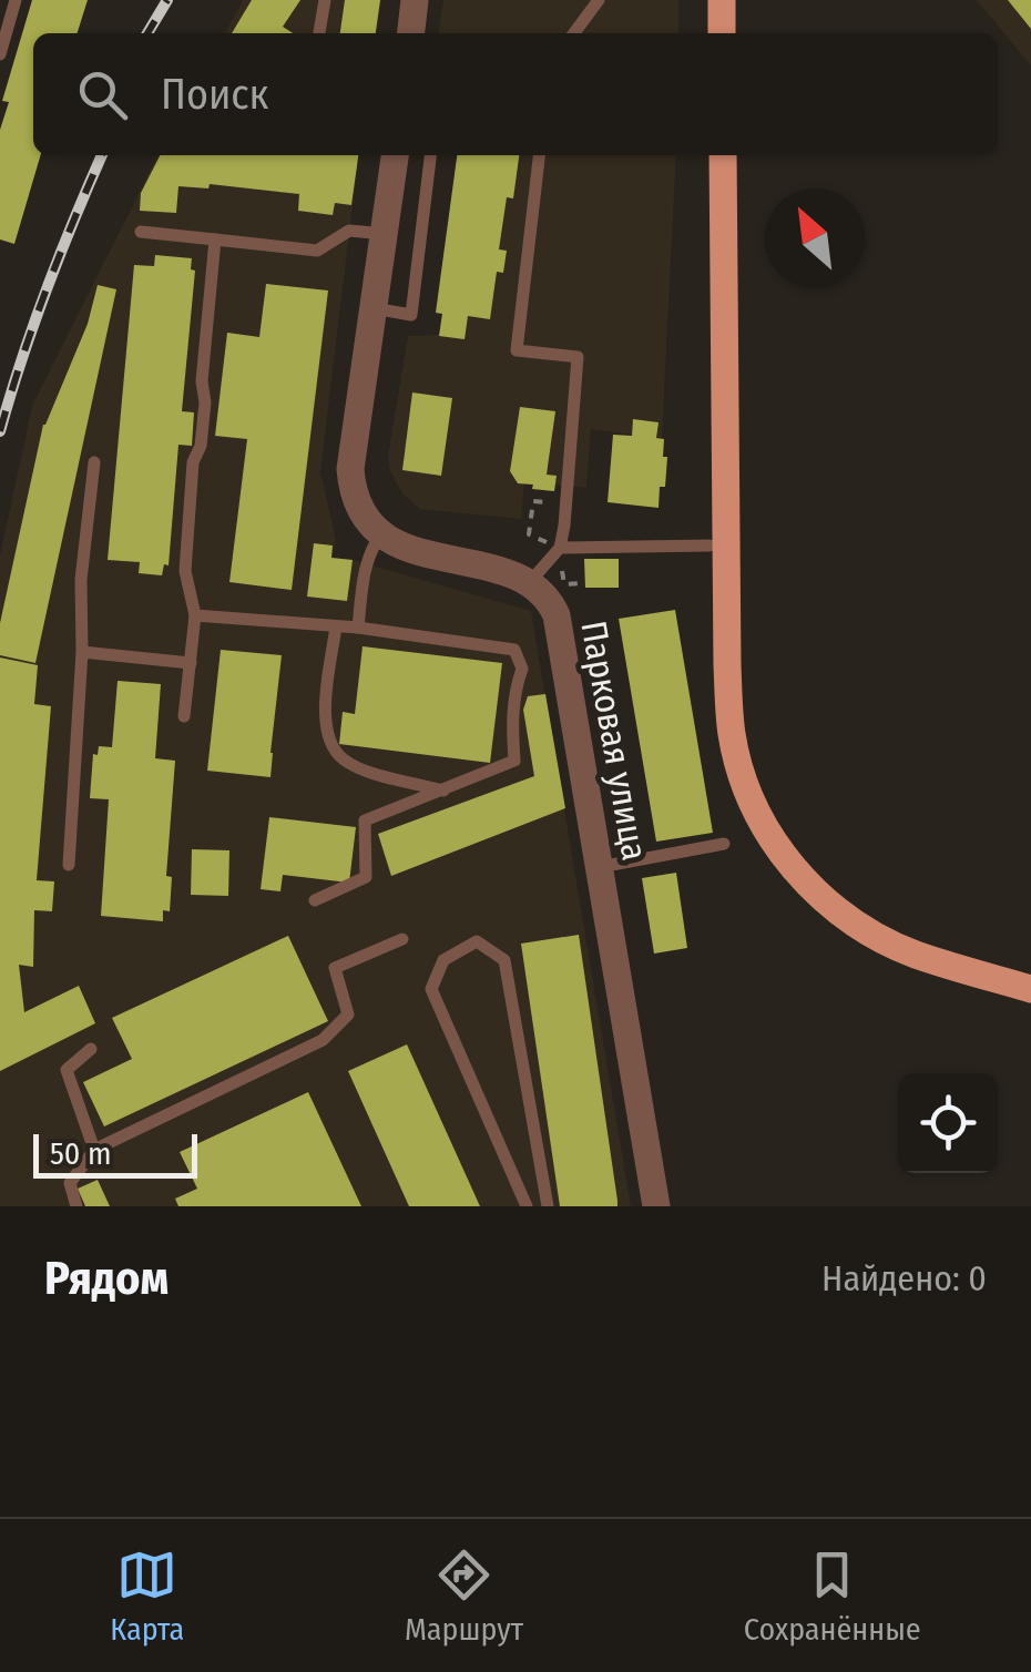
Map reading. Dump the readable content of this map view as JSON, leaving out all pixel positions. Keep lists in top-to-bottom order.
{
  "streets": {
    "street": ["Парковая улица"]
  },
  "scale_bar": "50 m",
  "north": "top left",
  "page": {
    "search": "Поиск",
    "scale": "50 m",
    "heading": ["Рядом", "Найдено: 0"],
    "nav": ["Карта", "Маршрут", "Сохранённые"]
  }
}
